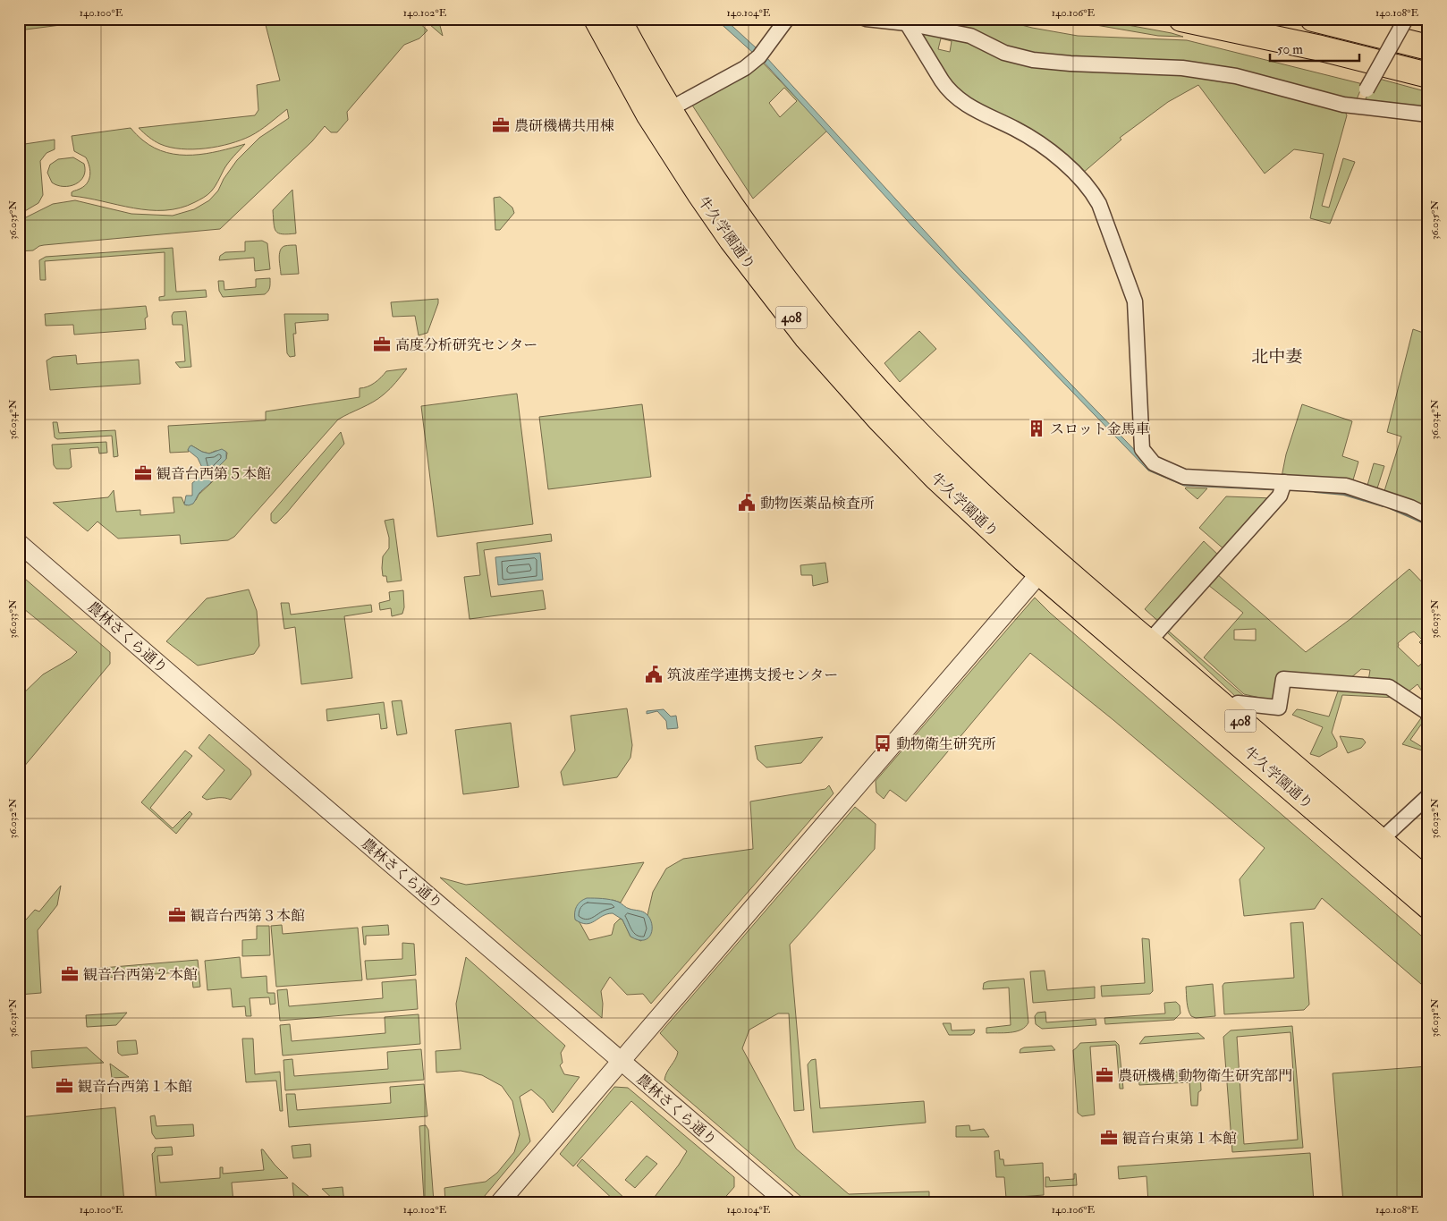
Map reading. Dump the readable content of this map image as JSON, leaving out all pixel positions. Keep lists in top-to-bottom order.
{
  "streets": {
    "highway": ["牛久学園通り", "408"],
    "street": ["農林さくら通り"]
  },
  "districts": ["北中妻"],
  "places": {
    "office": [
      "農研機構共用棟",
      "高度分析研究センター",
      "観音台西第５本館",
      "観音台西第３本館",
      "観音台西第２本館",
      "農研機構 動物衛生研究部門",
      "観音台西第１本館",
      "観音台東第１本館"
    ],
    "building": ["スロット金馬車"],
    "public building": ["動物医薬品検査所", "筑波産学連携支援センター"],
    "bus stop": ["動物衛生研究所"]
  },
  "scale_bar": "50 m",
  "coordinates": [
    "140.100°E",
    "140.102°E",
    "140.104°E",
    "140.106°E",
    "140.108°E",
    "36.035°N",
    "36.034°N",
    "36.033°N",
    "36.032°N",
    "36.031°N"
  ]
}
